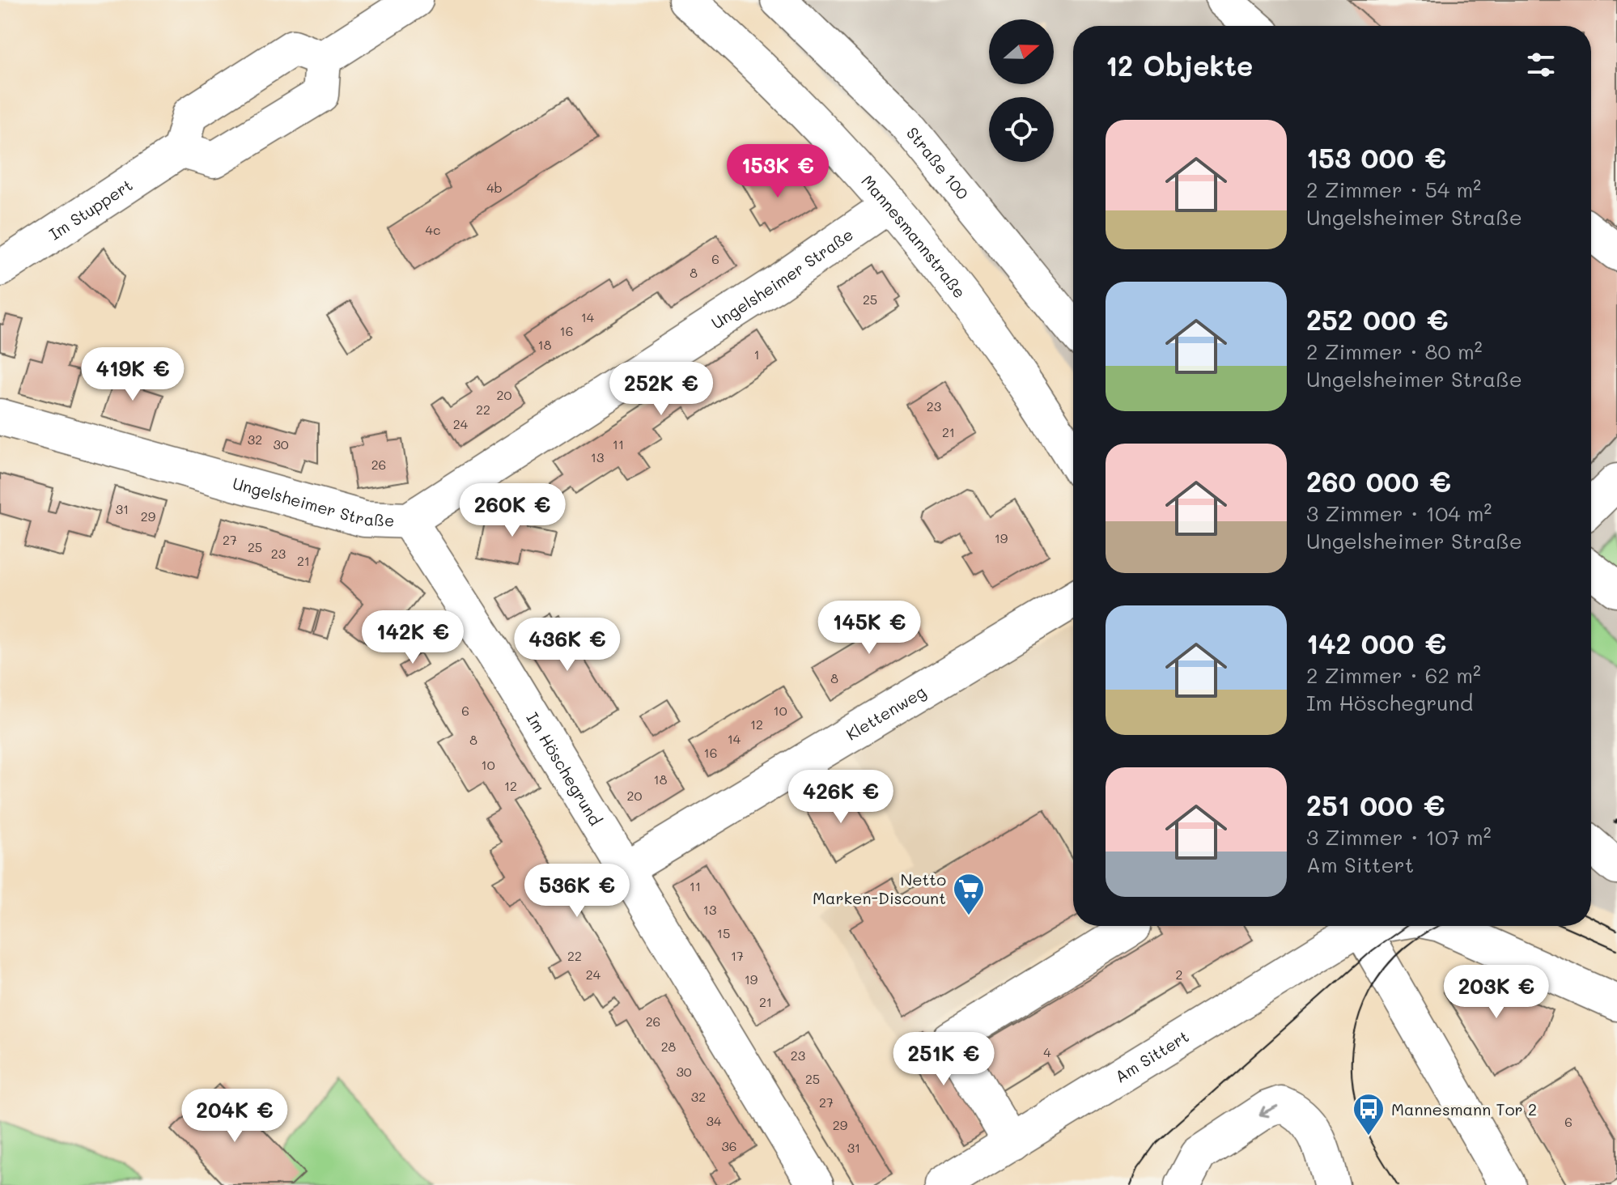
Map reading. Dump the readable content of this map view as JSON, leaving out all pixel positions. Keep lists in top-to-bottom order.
{
  "streets": {
    "street": [
      "Straße 100",
      "Im Stuppert",
      "Mannesmannstraße",
      "Ungelsheimer Straße",
      "Klettenweg",
      "Im Höschegrund",
      "Am Sittert"
    ]
  },
  "crossings": [
    ["Mannesmannstraße", "Ungelsheimer Straße"],
    ["Ungelsheimer Straße", "Im Höschegrund"],
    ["Klettenweg", "Im Höschegrund"]
  ],
  "places": {
    "supermarket": ["Netto Marken-Discount"],
    "bus stop": ["Mannesmann Tor 2"]
  },
  "house_numbers": [
    "4b",
    "4c",
    "6",
    "8",
    "25",
    "14",
    "16",
    "18",
    "1",
    "20",
    "23",
    "22",
    "24",
    "21",
    "32",
    "30",
    "11",
    "13",
    "26",
    "31",
    "29",
    "19",
    "27",
    "25",
    "23",
    "21",
    "8",
    "6",
    "10",
    "12",
    "14",
    "8",
    "16",
    "10",
    "18",
    "12",
    "20",
    "11",
    "13",
    "15",
    "22",
    "17",
    "24",
    "2",
    "19",
    "21",
    "26",
    "28",
    "4",
    "23",
    "30",
    "25",
    "32",
    "27",
    "34",
    "6",
    "29",
    "36",
    "31"
  ],
  "north": "right",
  "page": {
    "heading": "12 Objekte",
    "list": [
      {
        "name": "153 000 €",
        "note": "2 Zimmer · 54 m² · Ungelsheimer Straße"
      },
      {
        "name": "252 000 €",
        "note": "2 Zimmer · 80 m² · Ungelsheimer Straße"
      },
      {
        "name": "260 000 €",
        "note": "3 Zimmer · 104 m² · Ungelsheimer Straße"
      },
      {
        "name": "142 000 €",
        "note": "2 Zimmer · 62 m² · Im Höschegrund"
      },
      {
        "name": "251 000 €",
        "note": "3 Zimmer · 107 m² · Am Sittert"
      }
    ],
    "price": [
      "153K €",
      "419K €",
      "252K €",
      "260K €",
      "145K €",
      "142K €",
      "436K €",
      "426K €",
      "536K €",
      "203K €",
      "251K €",
      "204K €"
    ]
  }
}
